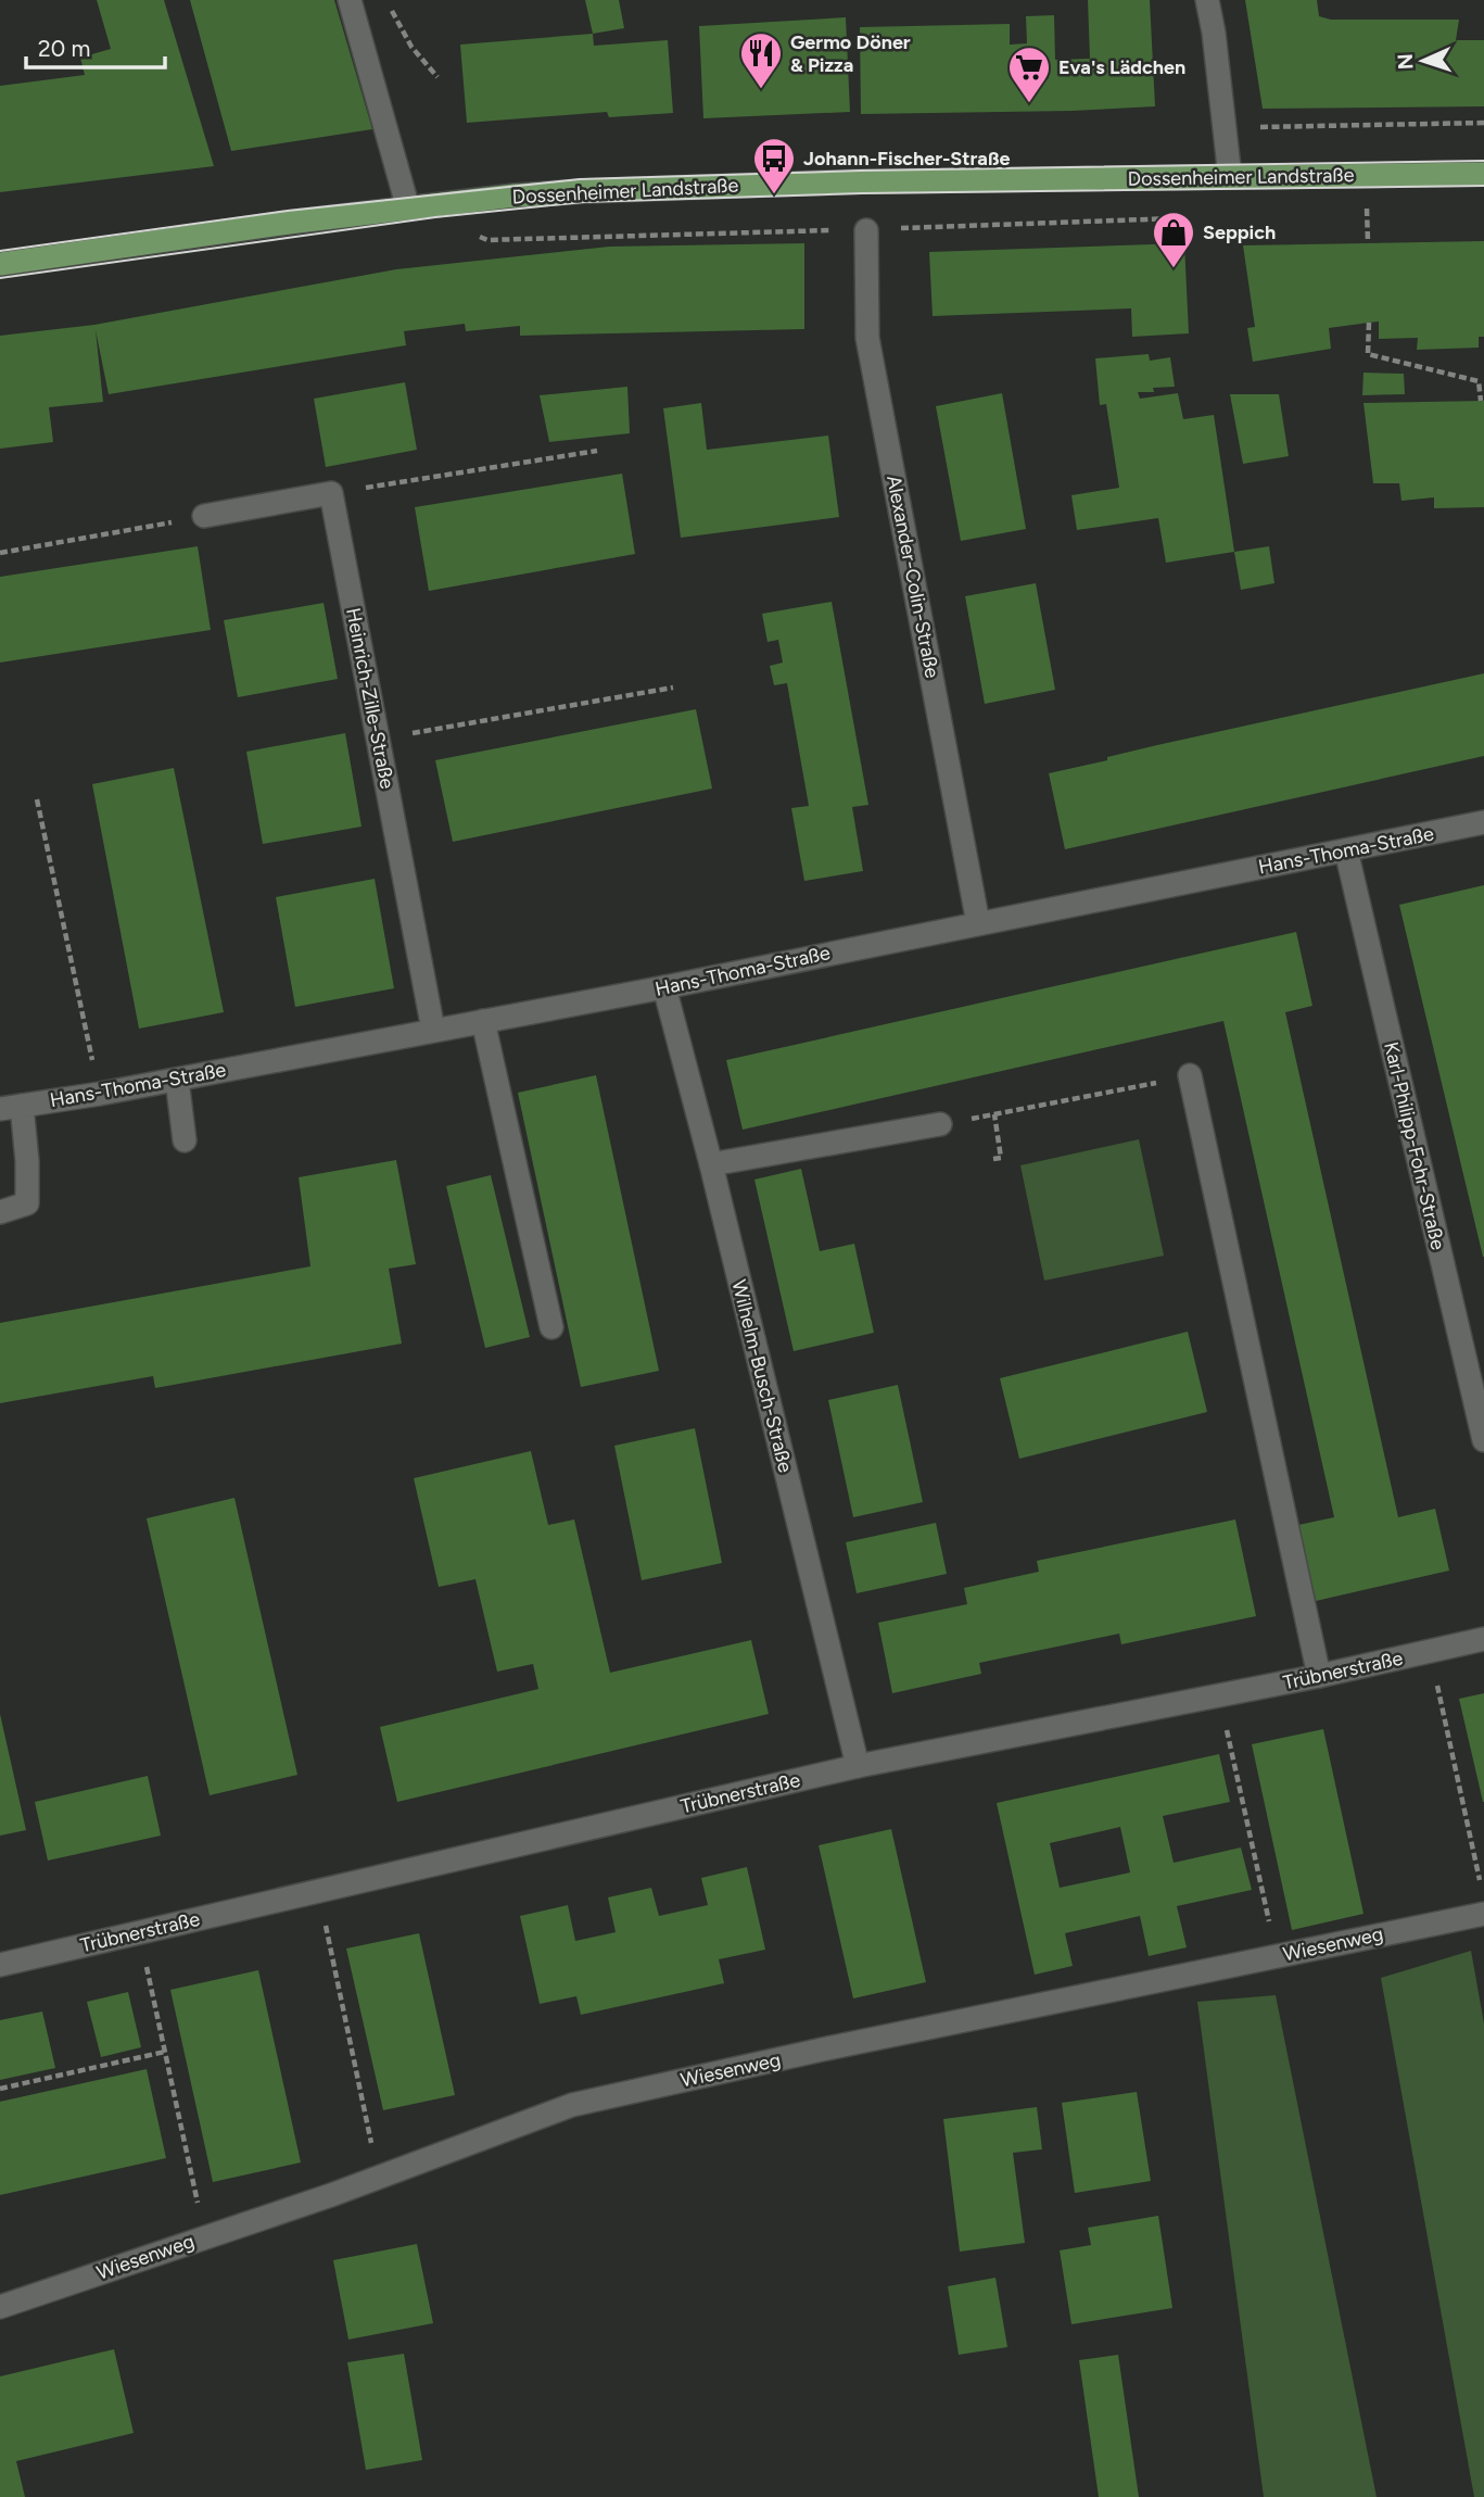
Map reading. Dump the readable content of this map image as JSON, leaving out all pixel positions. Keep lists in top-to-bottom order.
{
  "streets": {
    "main road": ["Dossenheimer Landstraße"],
    "street": [
      "Alexander-Colin-Straße",
      "Heinrich-Zille-Straße",
      "Hans-Thoma-Straße",
      "Karl-Philipp-Fohr-Straße",
      "Wilhelm-Busch-Straße",
      "Trübnerstraße",
      "Wiesenweg"
    ]
  },
  "crossings": [
    ["Alexander-Colin-Straße", "Hans-Thoma-Straße"],
    ["Heinrich-Zille-Straße", "Hans-Thoma-Straße"],
    ["Hans-Thoma-Straße", "Karl-Philipp-Fohr-Straße"],
    ["Hans-Thoma-Straße", "Wilhelm-Busch-Straße"],
    ["Wilhelm-Busch-Straße", "Trübnerstraße"]
  ],
  "places": {
    "restaurant": ["Germo Döner & Pizza"],
    "supermarket": ["Eva's Lädchen"],
    "bus stop": ["Johann-Fischer-Straße"],
    "shop": ["Seppich"]
  },
  "scale_bar": "20 m",
  "north": "left"
}
